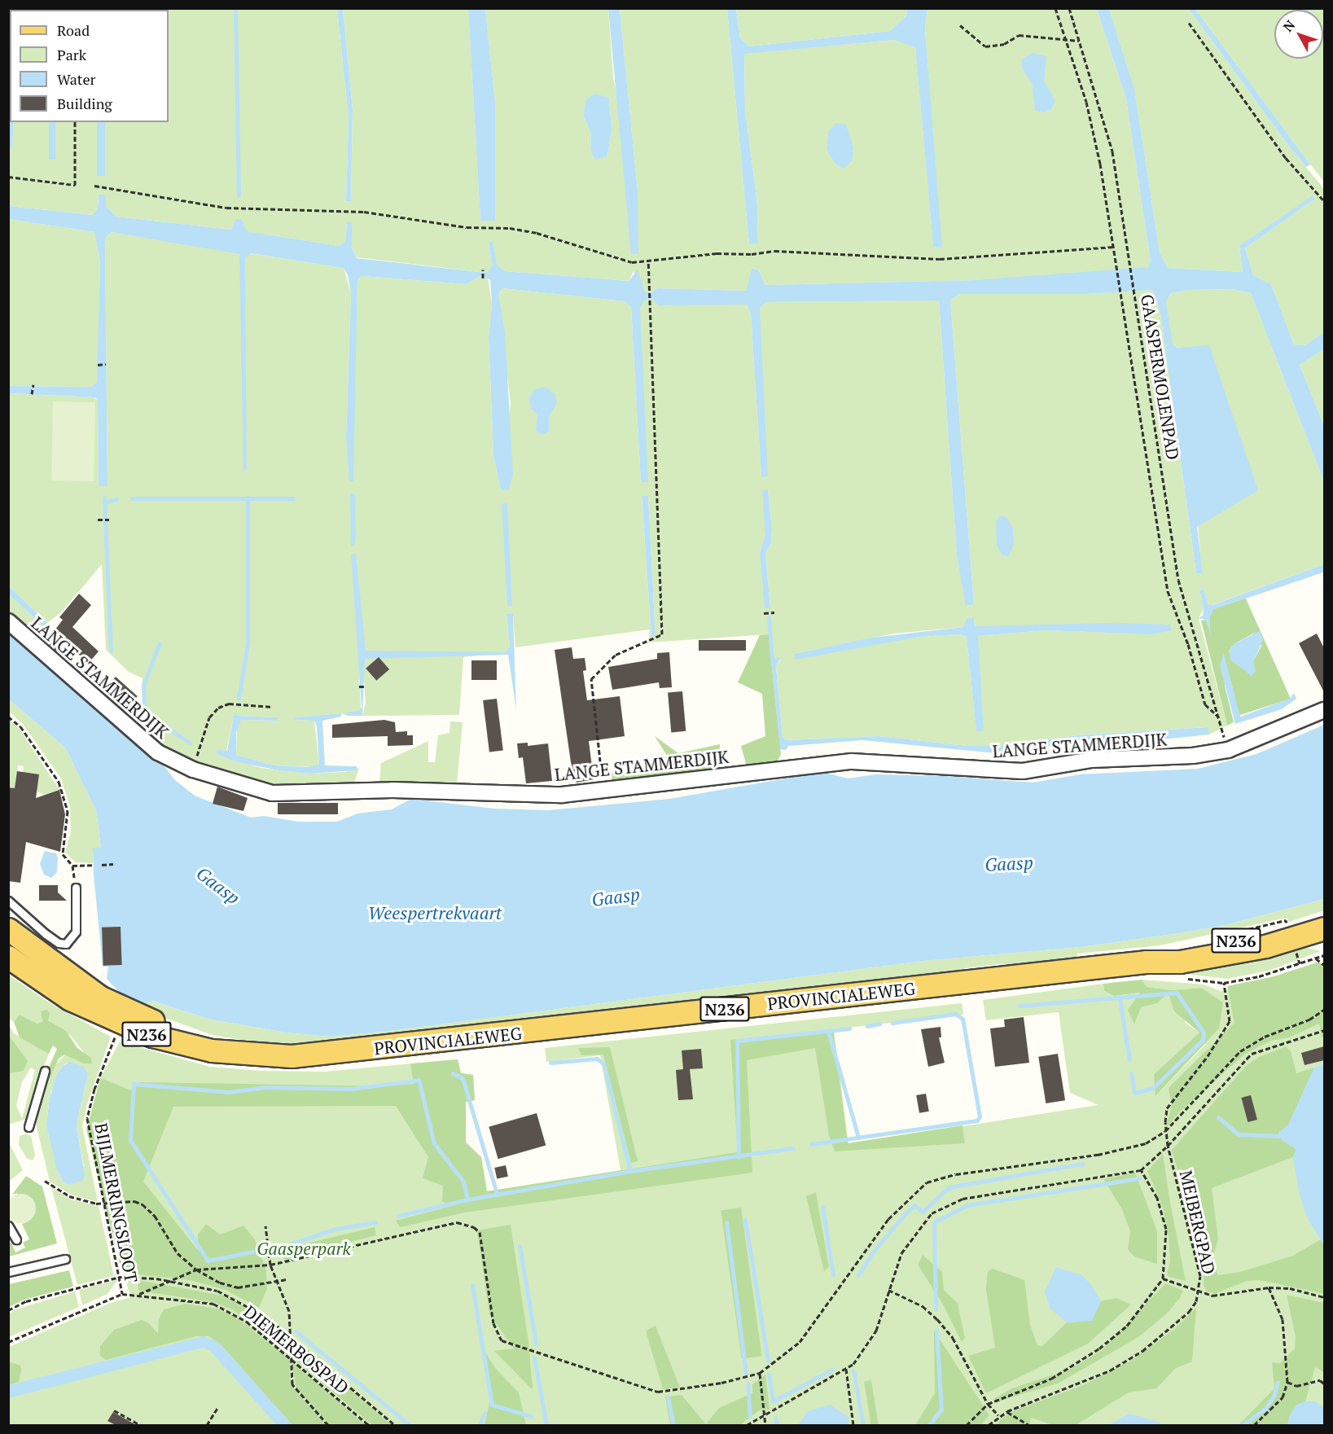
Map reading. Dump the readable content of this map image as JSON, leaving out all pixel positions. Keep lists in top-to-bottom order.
{
  "streets": {
    "main road": ["N236", "PROVINCIALEWEG"],
    "street": ["LANGE STAMMERDIJK"],
    "path": [
      "GAASPERMOLENPAD",
      "BIJLMERRINGSLOOT",
      "MEIBERGPAD",
      "DIEMERBOSPAD"
    ]
  },
  "crossings": [
    ["GAASPERMOLENPAD", "LANGE STAMMERDIJK"],
    ["BIJLMERRINGSLOOT", "DIEMERBOSPAD"]
  ],
  "water": ["Gaasp", "Weespertrekvaart"],
  "parks": ["Gaasperpark"],
  "legend": [
    "Road",
    "Park",
    "Water",
    "Building"
  ],
  "north": "top left"
}
